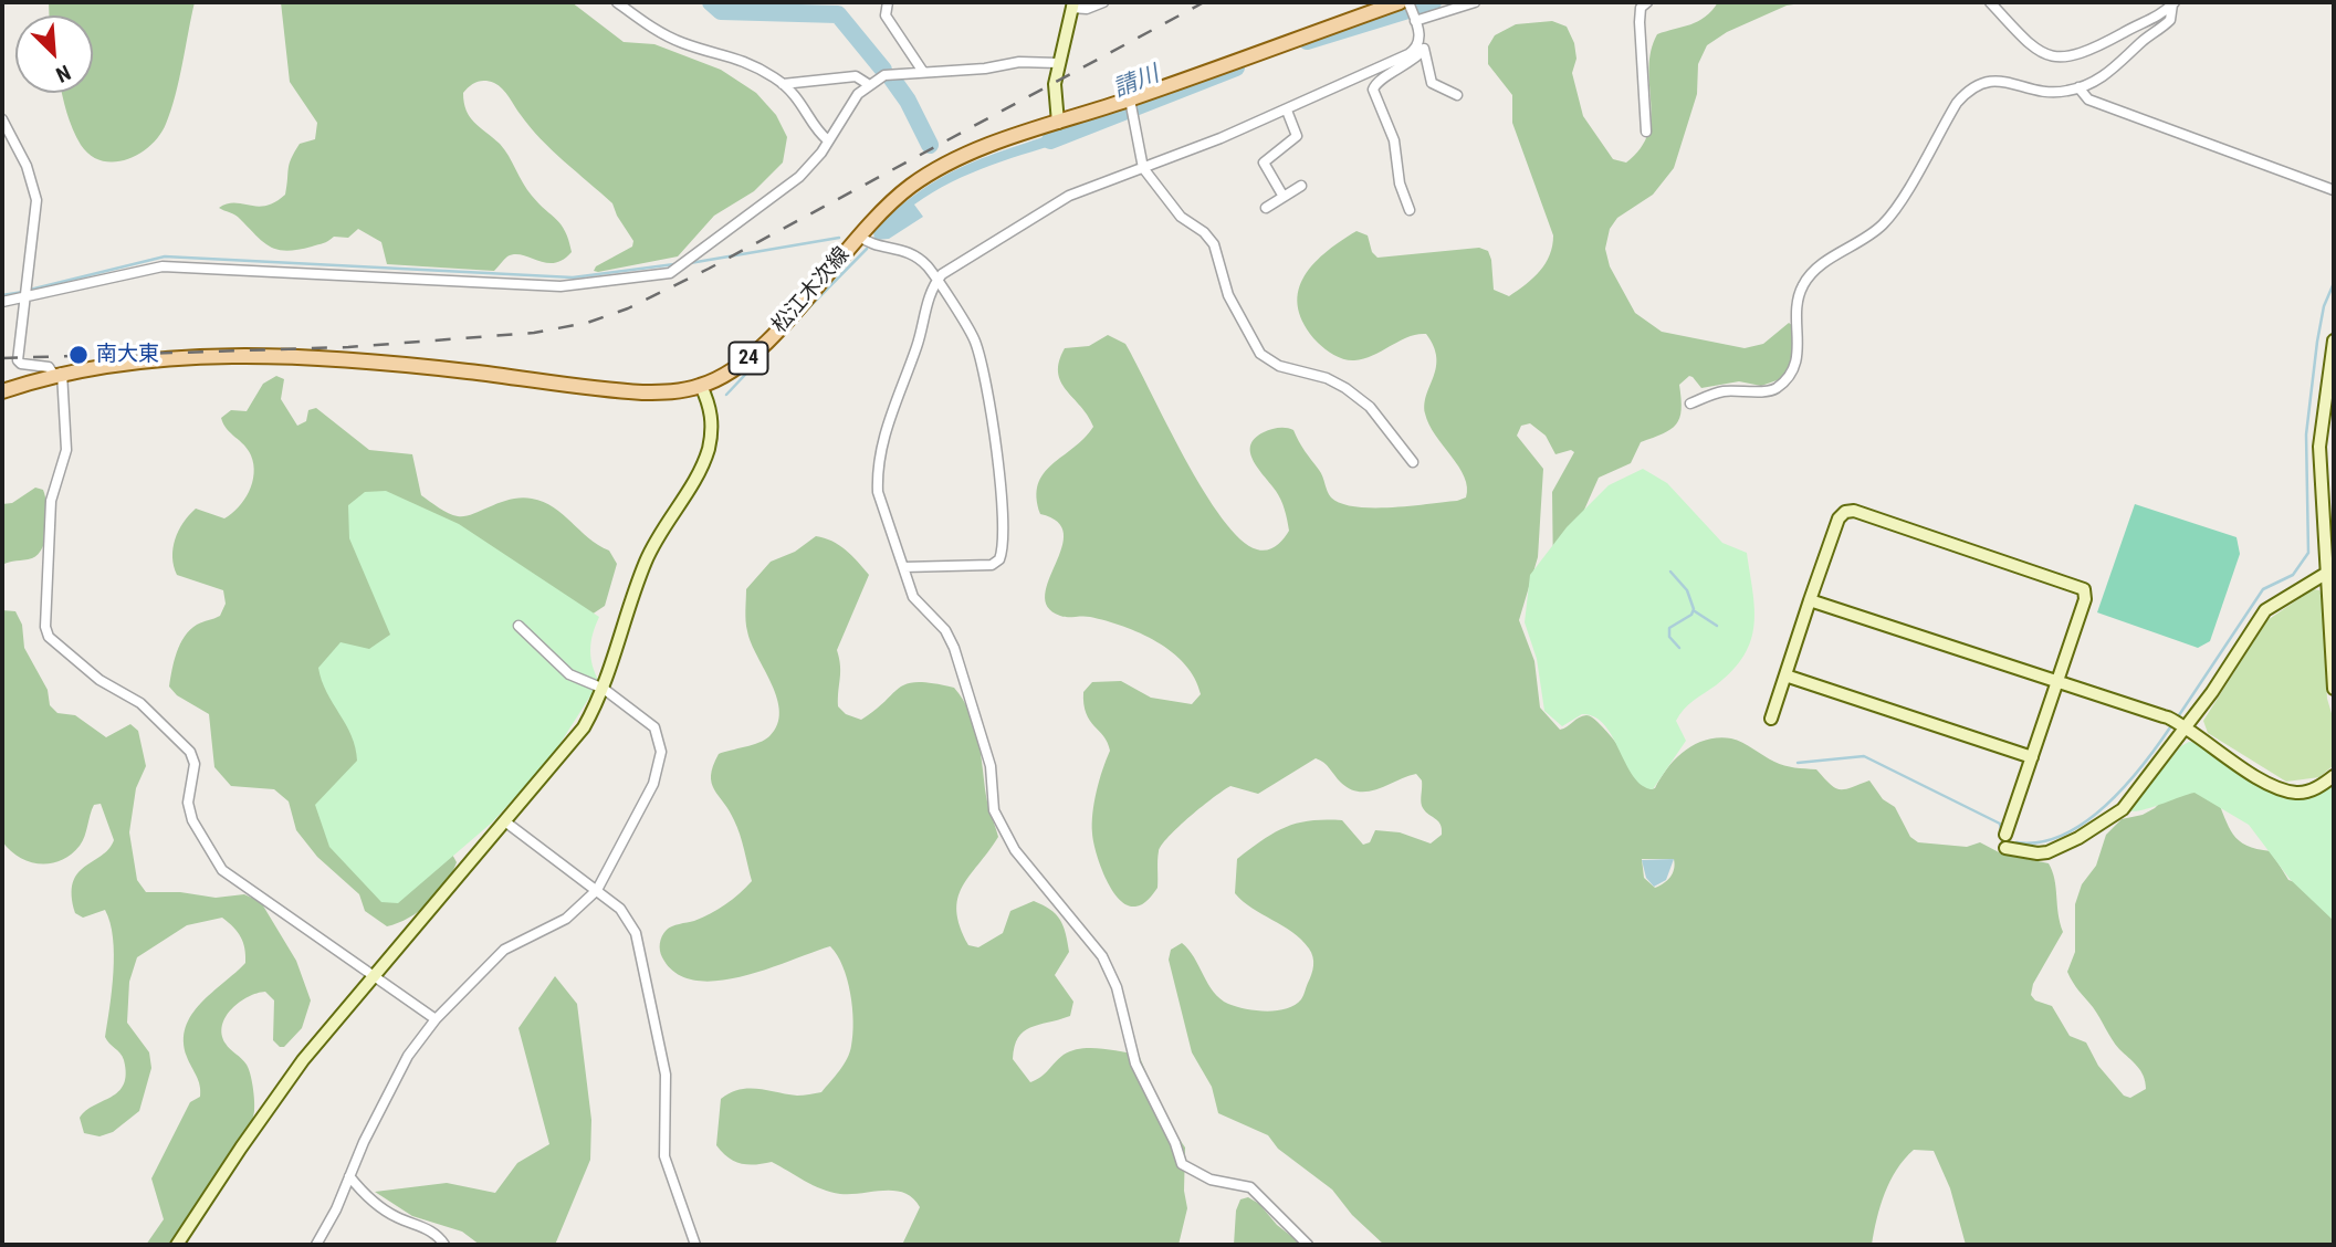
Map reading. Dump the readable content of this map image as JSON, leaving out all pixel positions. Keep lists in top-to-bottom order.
{
  "streets": {
    "main road": ["松江木次線", "24"]
  },
  "water": ["請川"],
  "places": ["南大東"],
  "north": "bottom right"
}
